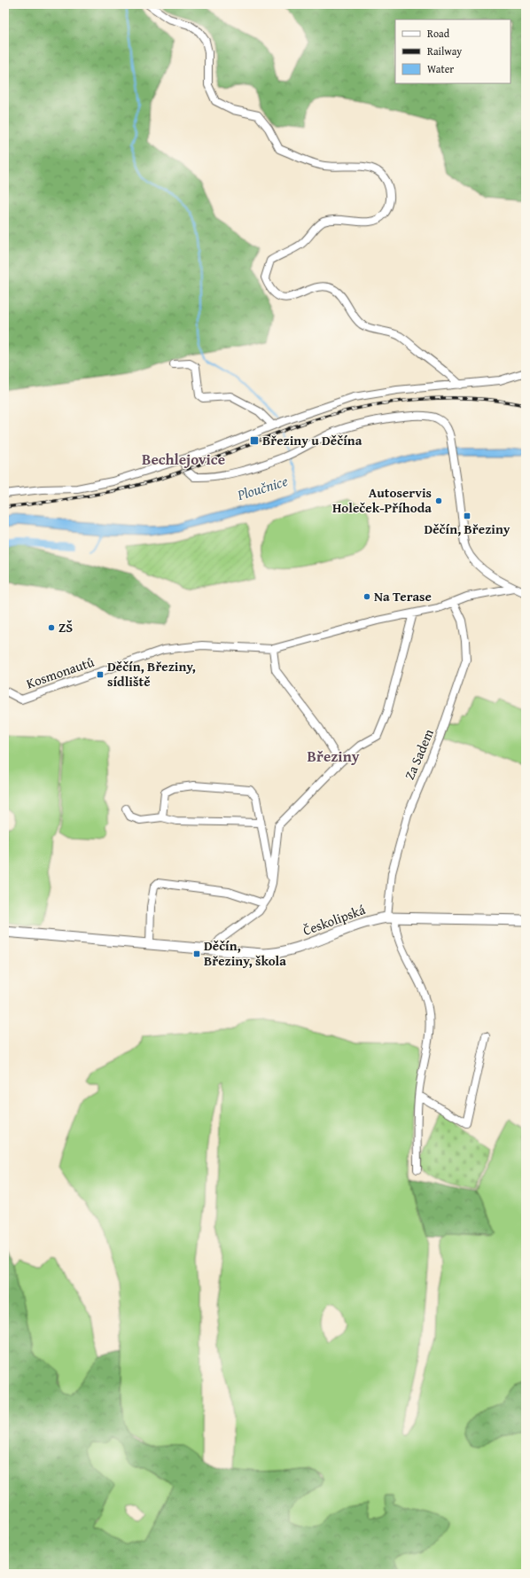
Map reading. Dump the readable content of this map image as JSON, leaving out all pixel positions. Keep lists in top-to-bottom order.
{
  "streets": {
    "main road": ["Českolipská"],
    "street": ["Kosmonautů", "Za Sadem"]
  },
  "crossings": [
    ["Kosmonautů", "Za Sadem"],
    ["Za Sadem", "Českolipská"]
  ],
  "districts": ["Bechlejovice", "Březiny"],
  "water": ["Ploučnice"],
  "places": {
    "transit": [
      "Březiny u Děčína",
      "Děčín, Březiny",
      "Děčín, Březiny, sídliště",
      "Děčín, Březiny, škola"
    ],
    "other": ["Autoservis Holeček-Příhoda", "Na Terase", "ZŠ"]
  },
  "legend": ["Road", "Railway", "Water"]
}
